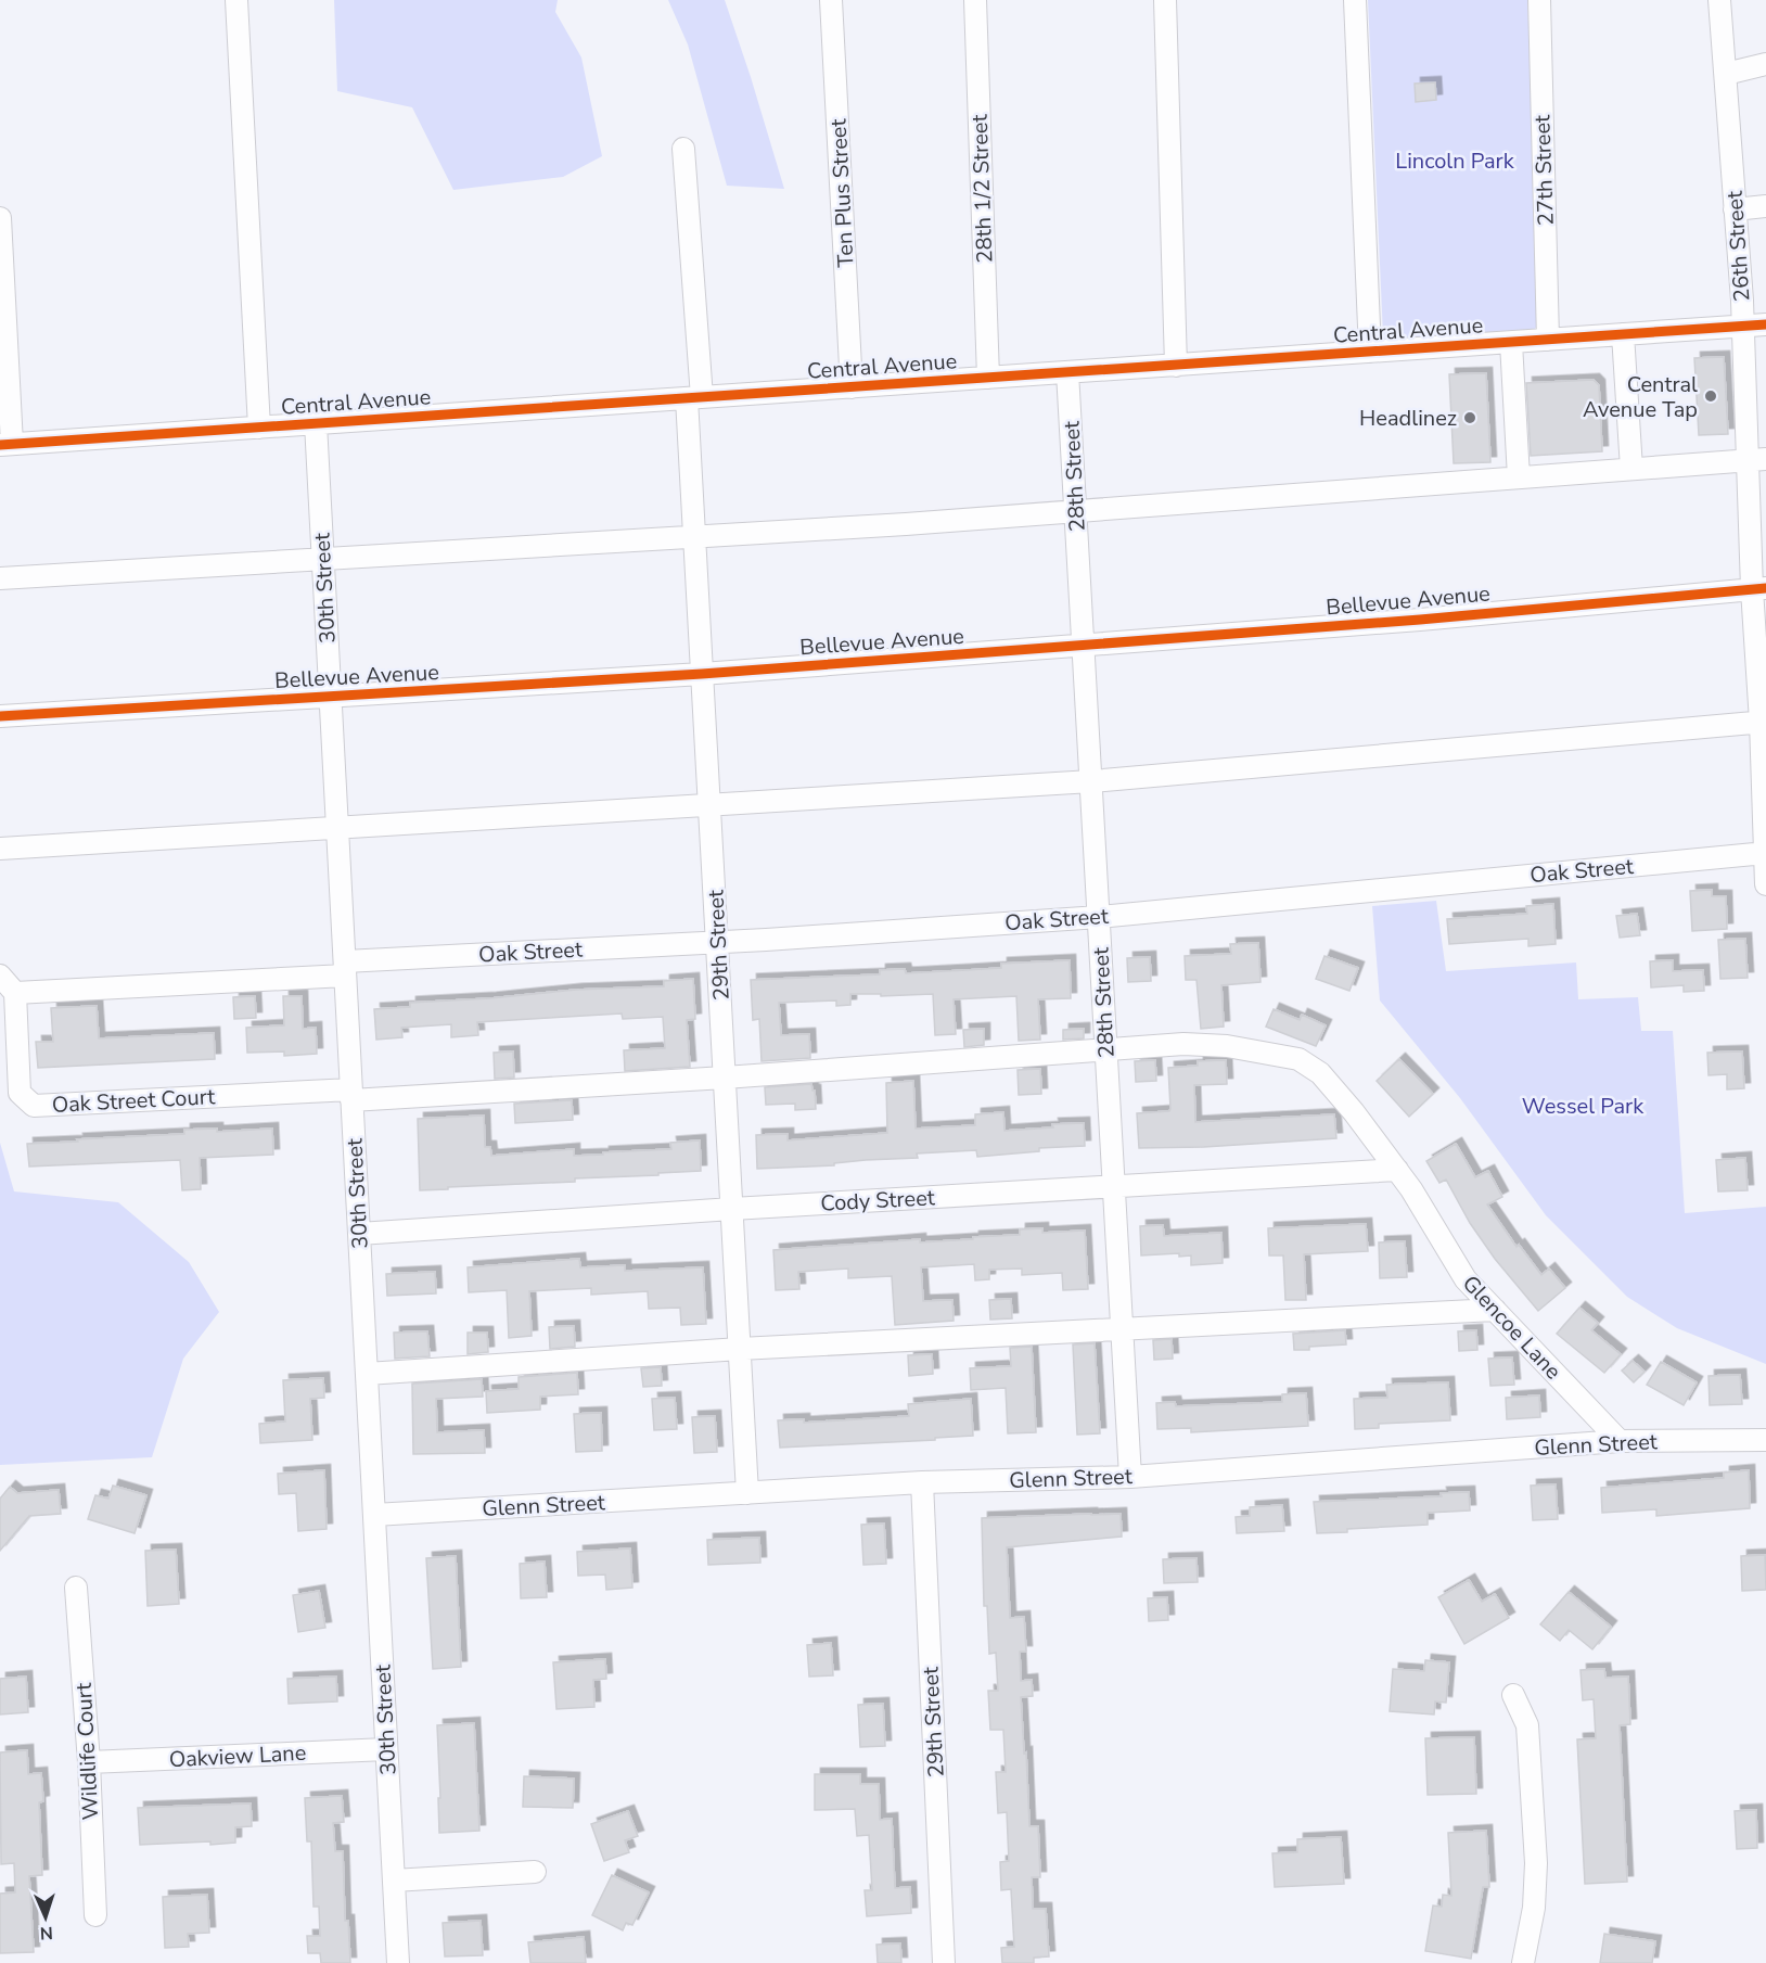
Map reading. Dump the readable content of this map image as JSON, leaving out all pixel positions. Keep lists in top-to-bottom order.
{
  "streets": {
    "street": [
      "27th Street",
      "28th 1/2 Street",
      "Ten Plus Street",
      "26th Street",
      "Central Avenue",
      "28th Street",
      "30th Street",
      "Bellevue Avenue",
      "Oak Street",
      "29th Street",
      "Oak Street Court",
      "Cody Street",
      "Glencoe Lane",
      "Glenn Street",
      "Wildlife Court",
      "Oakview Lane"
    ]
  },
  "crossings": [
    ["27th Street", "Central Avenue"],
    ["28th 1/2 Street", "Central Avenue"],
    ["Ten Plus Street", "Central Avenue"],
    ["26th Street", "Central Avenue"],
    ["26th Street", "Bellevue Avenue"],
    ["26th Street", "Oak Street"],
    ["Central Avenue", "28th Street"],
    ["Central Avenue", "30th Street"],
    ["Central Avenue", "29th Street"],
    ["28th Street", "Bellevue Avenue"],
    ["28th Street", "Oak Street"],
    ["28th Street", "Cody Street"],
    ["28th Street", "Glencoe Lane"],
    ["28th Street", "Glenn Street"],
    ["30th Street", "Bellevue Avenue"],
    ["30th Street", "Oak Street"],
    ["30th Street", "Oak Street Court"],
    ["30th Street", "Cody Street"],
    ["30th Street", "Glenn Street"],
    ["30th Street", "Oakview Lane"],
    ["Bellevue Avenue", "29th Street"],
    ["Oak Street", "29th Street"],
    ["Oak Street", "Oak Street Court"],
    ["29th Street", "Oak Street Court"],
    ["29th Street", "Cody Street"],
    ["29th Street", "Glencoe Lane"],
    ["29th Street", "Glenn Street"],
    ["Oak Street Court", "Glencoe Lane"],
    ["Cody Street", "Glencoe Lane"],
    ["Glencoe Lane", "Glenn Street"],
    ["Wildlife Court", "Oakview Lane"]
  ],
  "parks": ["Lincoln Park", "Wessel Park"],
  "places": ["Central Avenue Tap", "Headlinez"],
  "north": "bottom"
}
